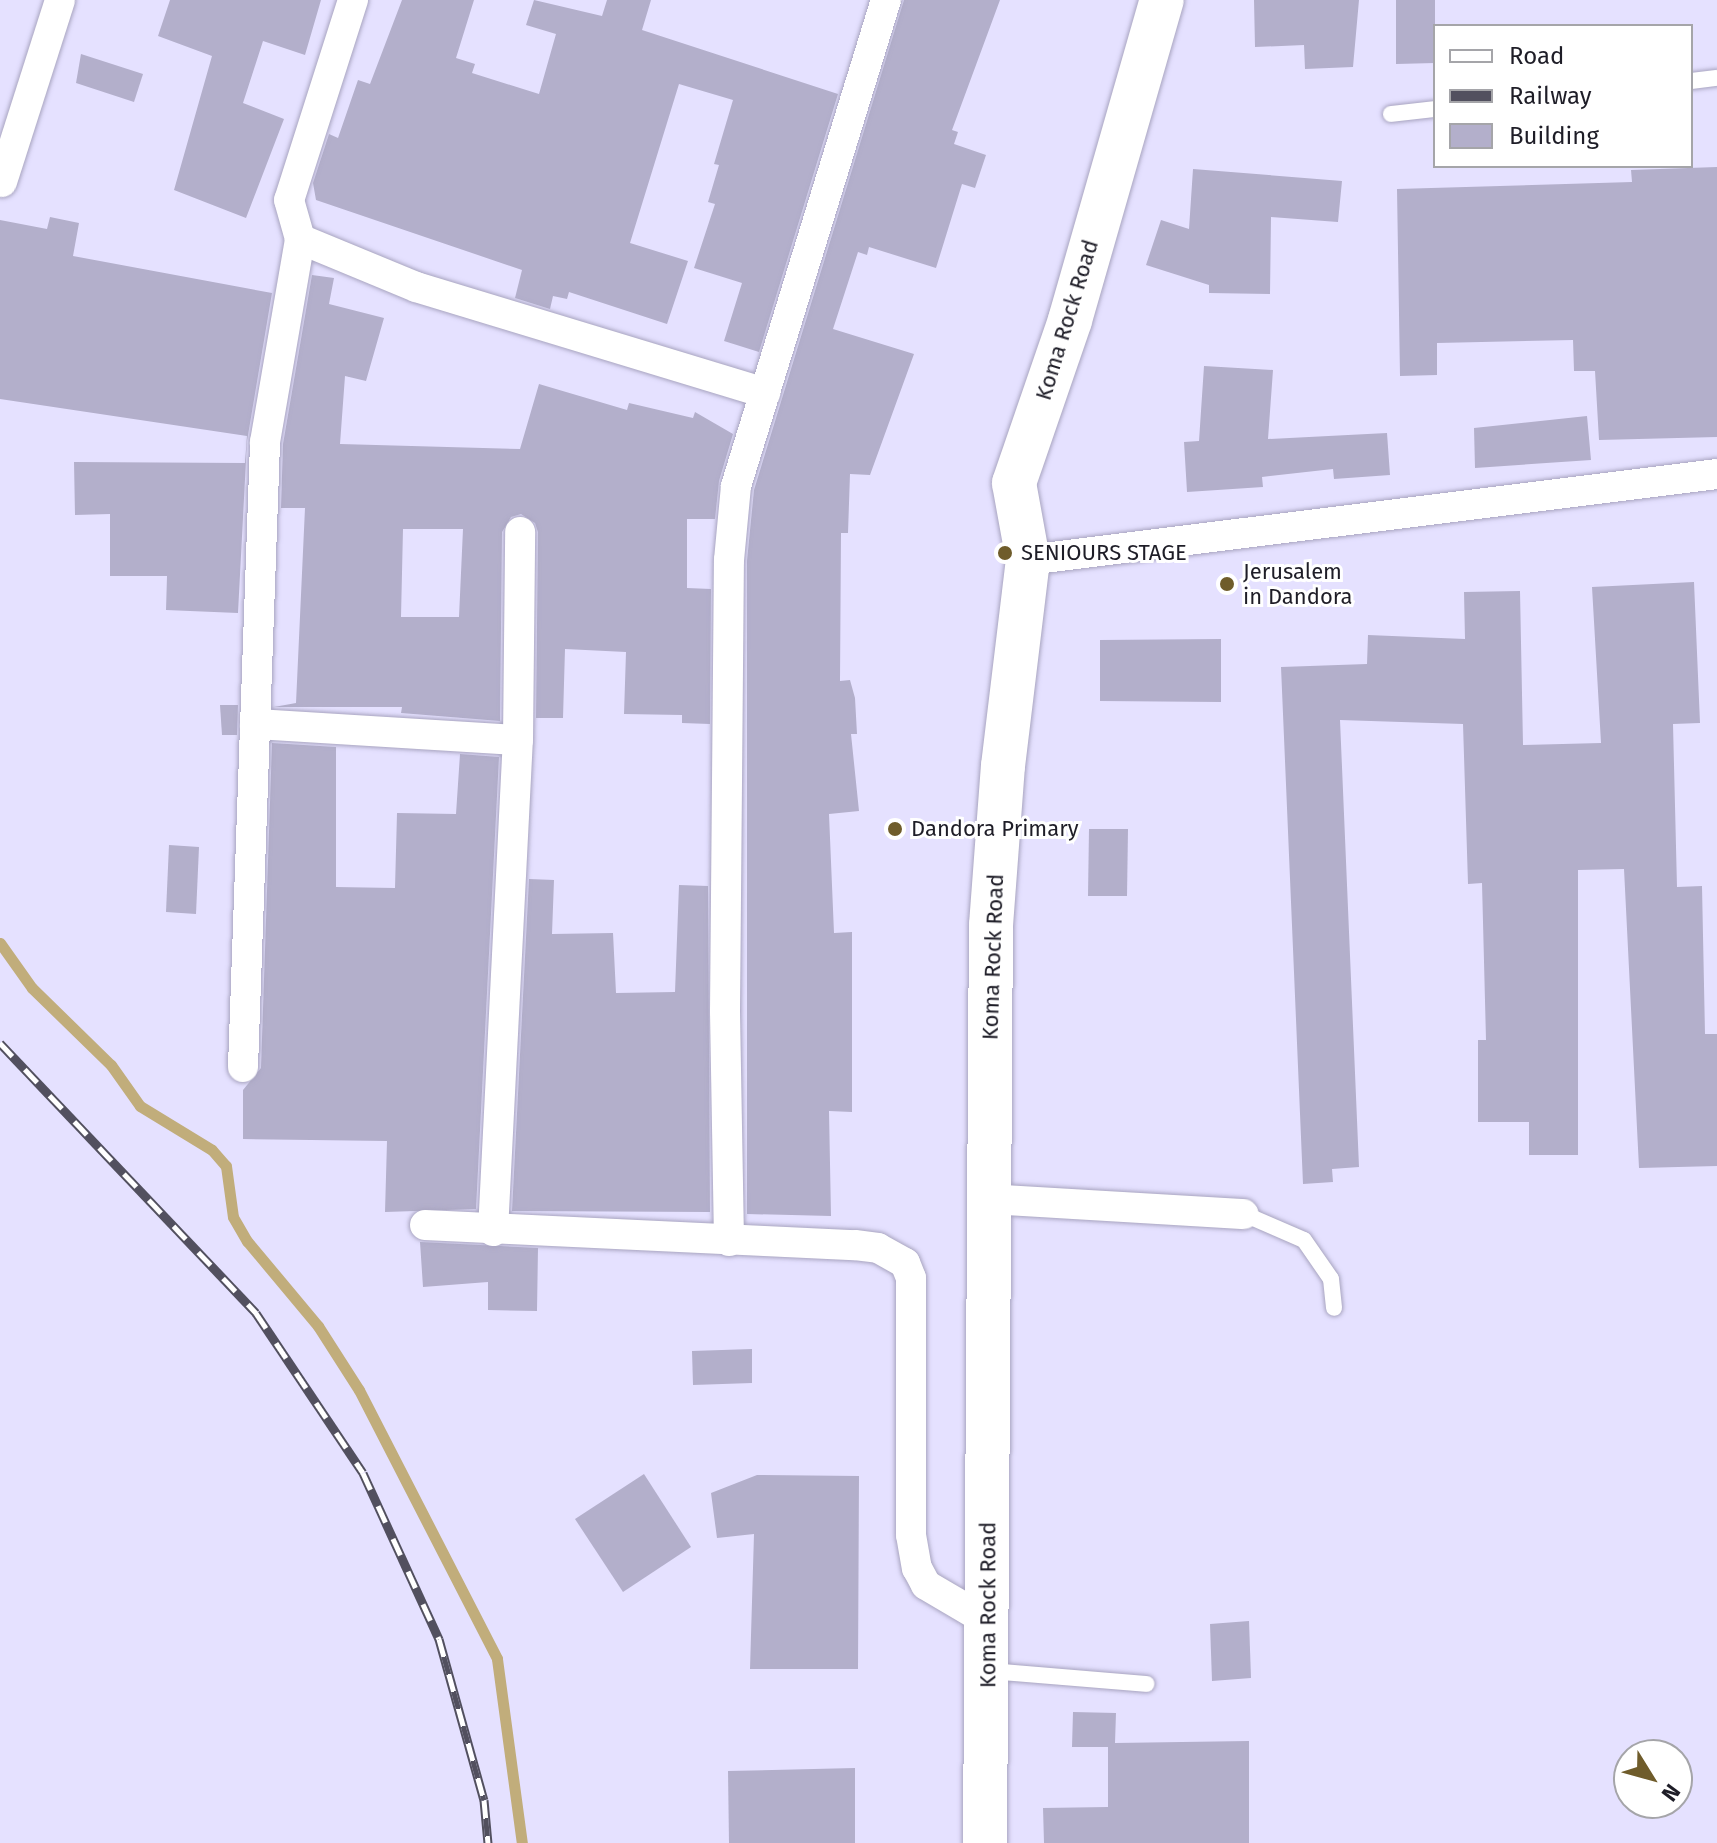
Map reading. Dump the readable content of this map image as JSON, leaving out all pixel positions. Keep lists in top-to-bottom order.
{
  "streets": {
    "main road": ["Koma Rock Road"]
  },
  "places": ["SENIOURS STAGE", "Jerusalem in Dandora", "Dandora Primary"],
  "legend": ["Road", "Railway", "Building"],
  "north": "bottom right"
}
